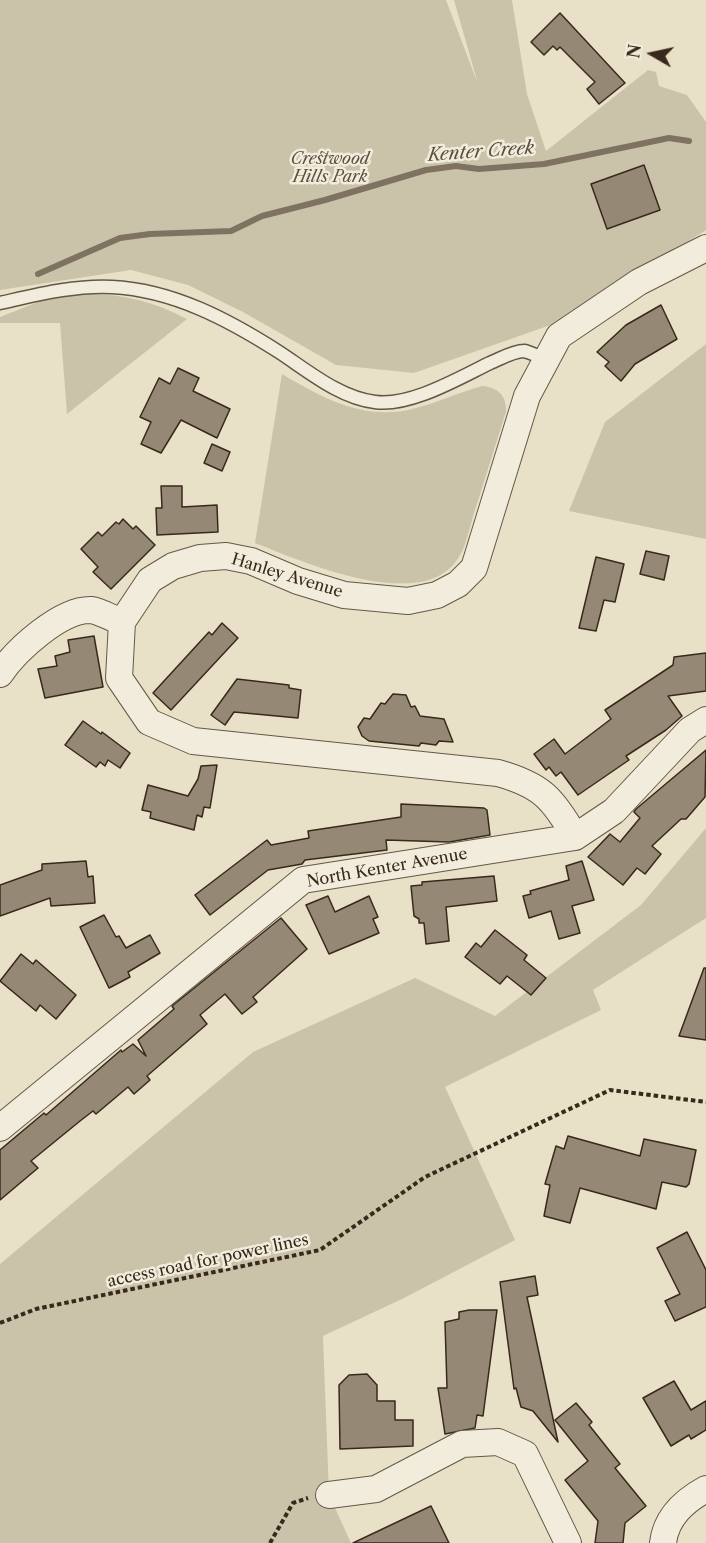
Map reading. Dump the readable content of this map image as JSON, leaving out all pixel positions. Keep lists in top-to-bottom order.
{
  "streets": {
    "street": ["Hanley Avenue", "North Kenter Avenue"],
    "path": ["access road for power lines"]
  },
  "water": ["Kenter Creek"],
  "parks": ["Crestwood Hills Park"],
  "north": "left"
}
